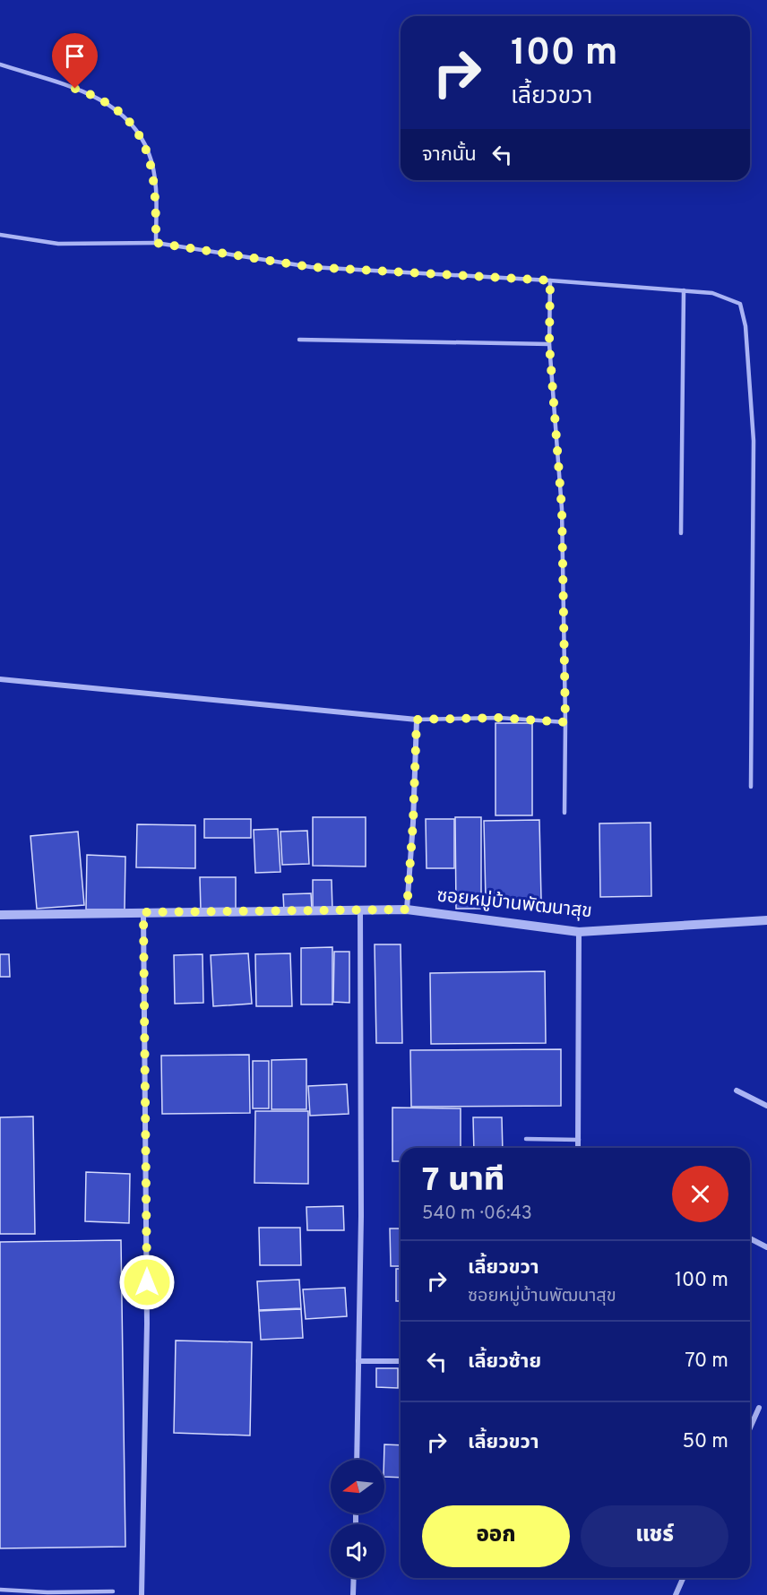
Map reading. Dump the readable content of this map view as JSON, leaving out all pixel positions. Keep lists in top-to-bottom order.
{
  "streets": {
    "street": ["ซอยหมู่บ้านพัฒนาสุข"]
  },
  "north": "left",
  "page": {
    "turn": ["100 m", "เลี้ยวขวา"],
    "then": "จากนั้น",
    "heading": ["7 นาที", "540 m · 06:43"],
    "list": [
      {
        "name": "เลี้ยวขวา",
        "note": "ซอยหมู่บ้านพัฒนาสุข",
        "value": "100 m"
      },
      {
        "name": "เลี้ยวซ้าย",
        "value": "70 m"
      },
      {
        "name": "เลี้ยวขวา",
        "value": "50 m"
      }
    ],
    "buttons": ["ออก", "แชร์"]
  }
}
